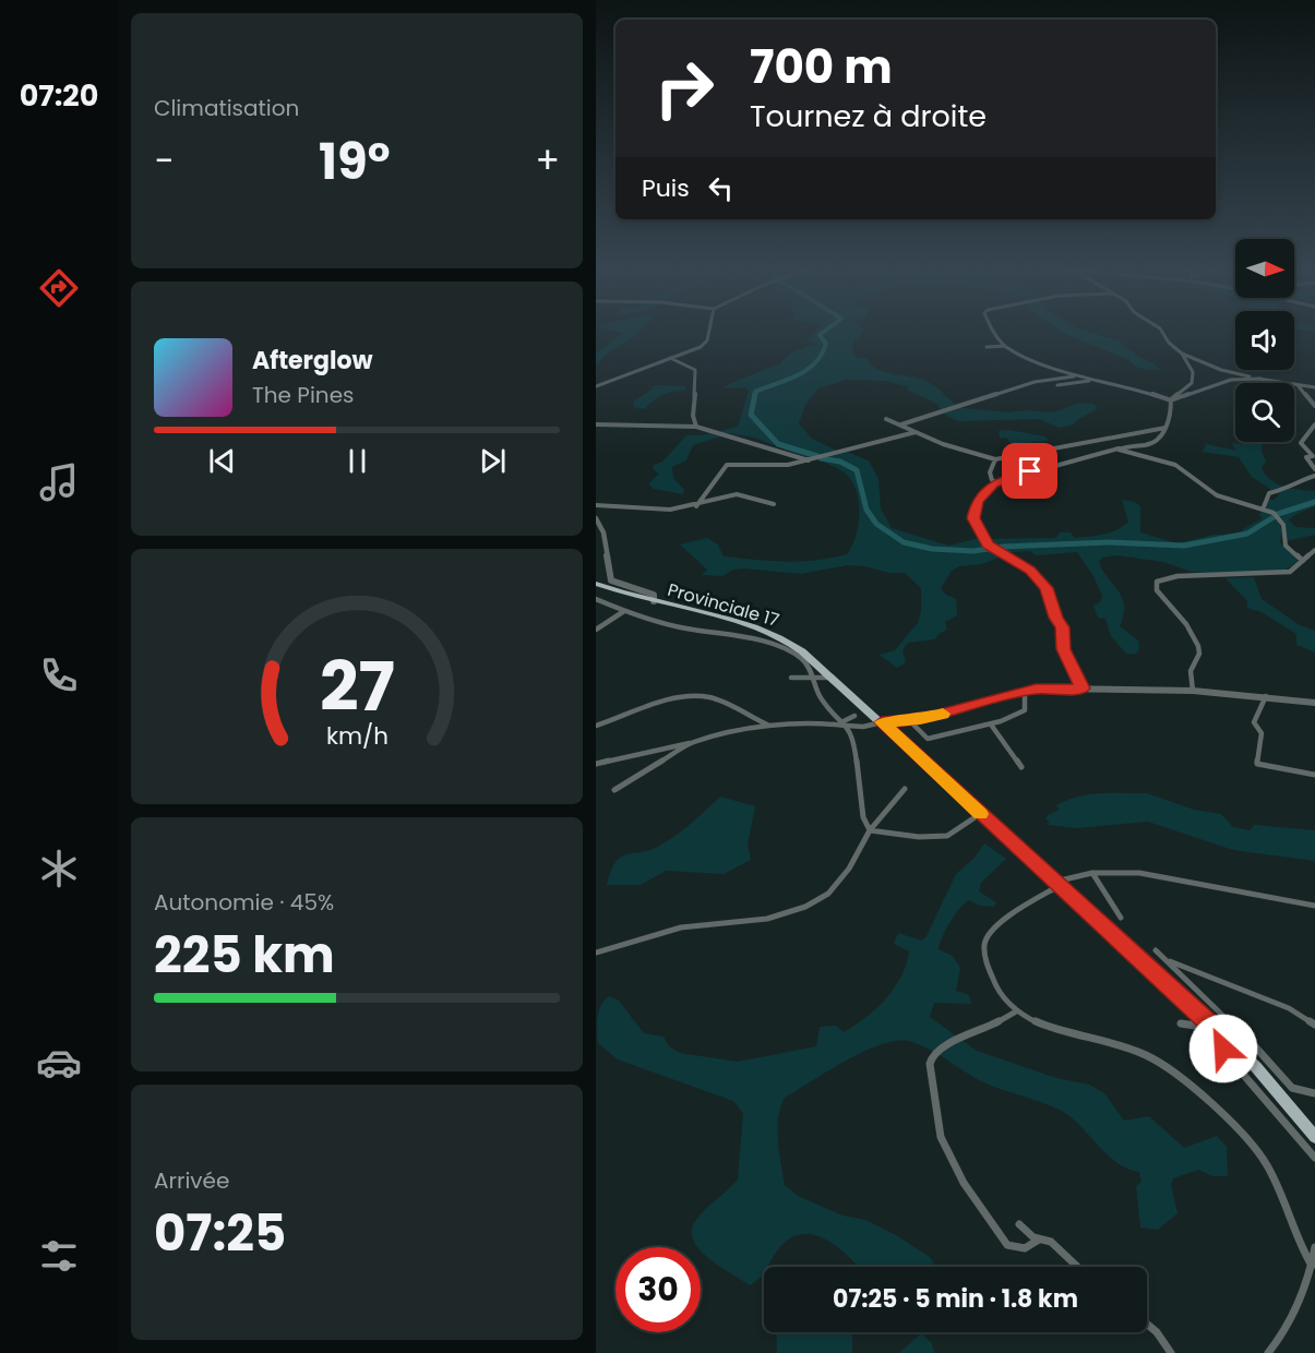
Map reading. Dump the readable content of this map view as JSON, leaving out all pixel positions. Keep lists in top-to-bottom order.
{
  "streets": {
    "main road": ["Provinciale 17"]
  },
  "north": "right",
  "page": {
    "tabs": "07:20",
    "tile": [
      "Climatisation",
      ["Autonomie · 45%", "225 km"],
      ["Arrivée", "07:25"]
    ],
    "turn": ["700 m", "Tournez à droite"],
    "heat": ["−", "19°", "+"],
    "then": "Puis",
    "song": ["Afterglow", "The Pines"],
    "limit": "30",
    "trip": "07:25 · 5 min · 1.8 km",
    "gauge": ["27", "km/h"]
  }
}
